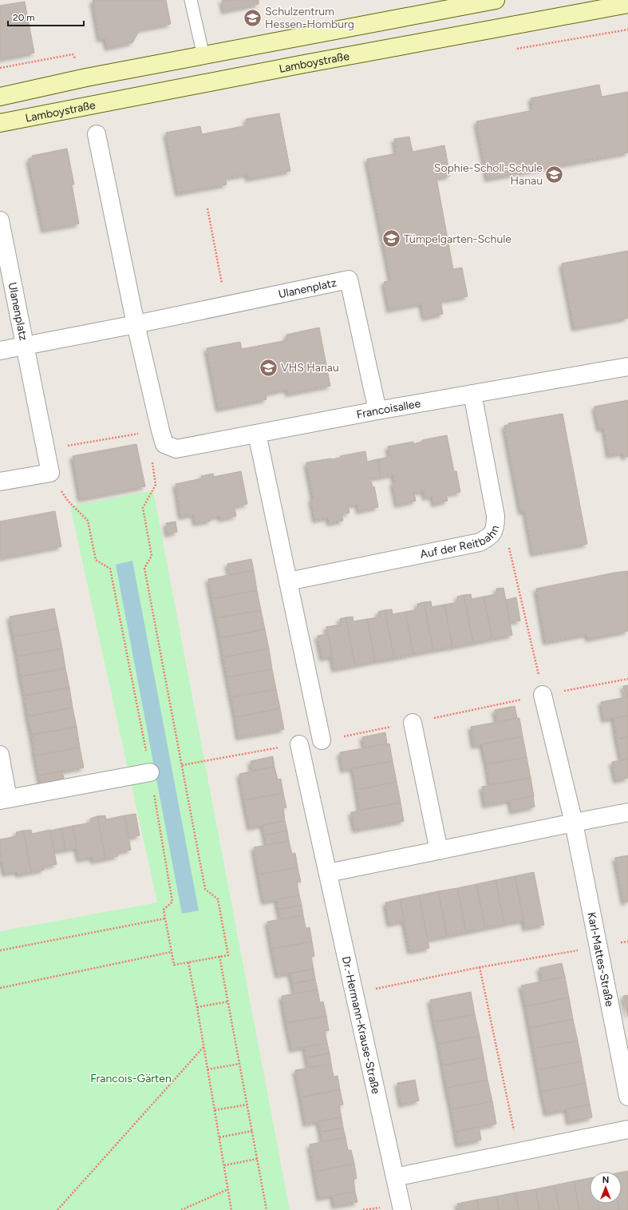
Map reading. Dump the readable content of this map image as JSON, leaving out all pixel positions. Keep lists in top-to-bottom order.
{
  "streets": {
    "main road": ["Lamboystraße"],
    "street": [
      "Ulanenplatz",
      "Francoisallee",
      "Auf der Reitbahn",
      "Karl-Mattes-Straße",
      "Dr.-Hermann-Krause-Straße"
    ]
  },
  "crossings": [
    ["Ulanenplatz", "Francoisallee"],
    ["Francoisallee", "Auf der Reitbahn"]
  ],
  "parks": ["Francois-Gärten"],
  "places": {
    "school or university": [
      "Schulzentrum Hessen-Homburg",
      "Sophie-Scholl-Schule Hanau",
      "Tümpelgarten-Schule",
      "VHS Hanau"
    ]
  },
  "scale_bar": "20 m",
  "north": "top"
}
